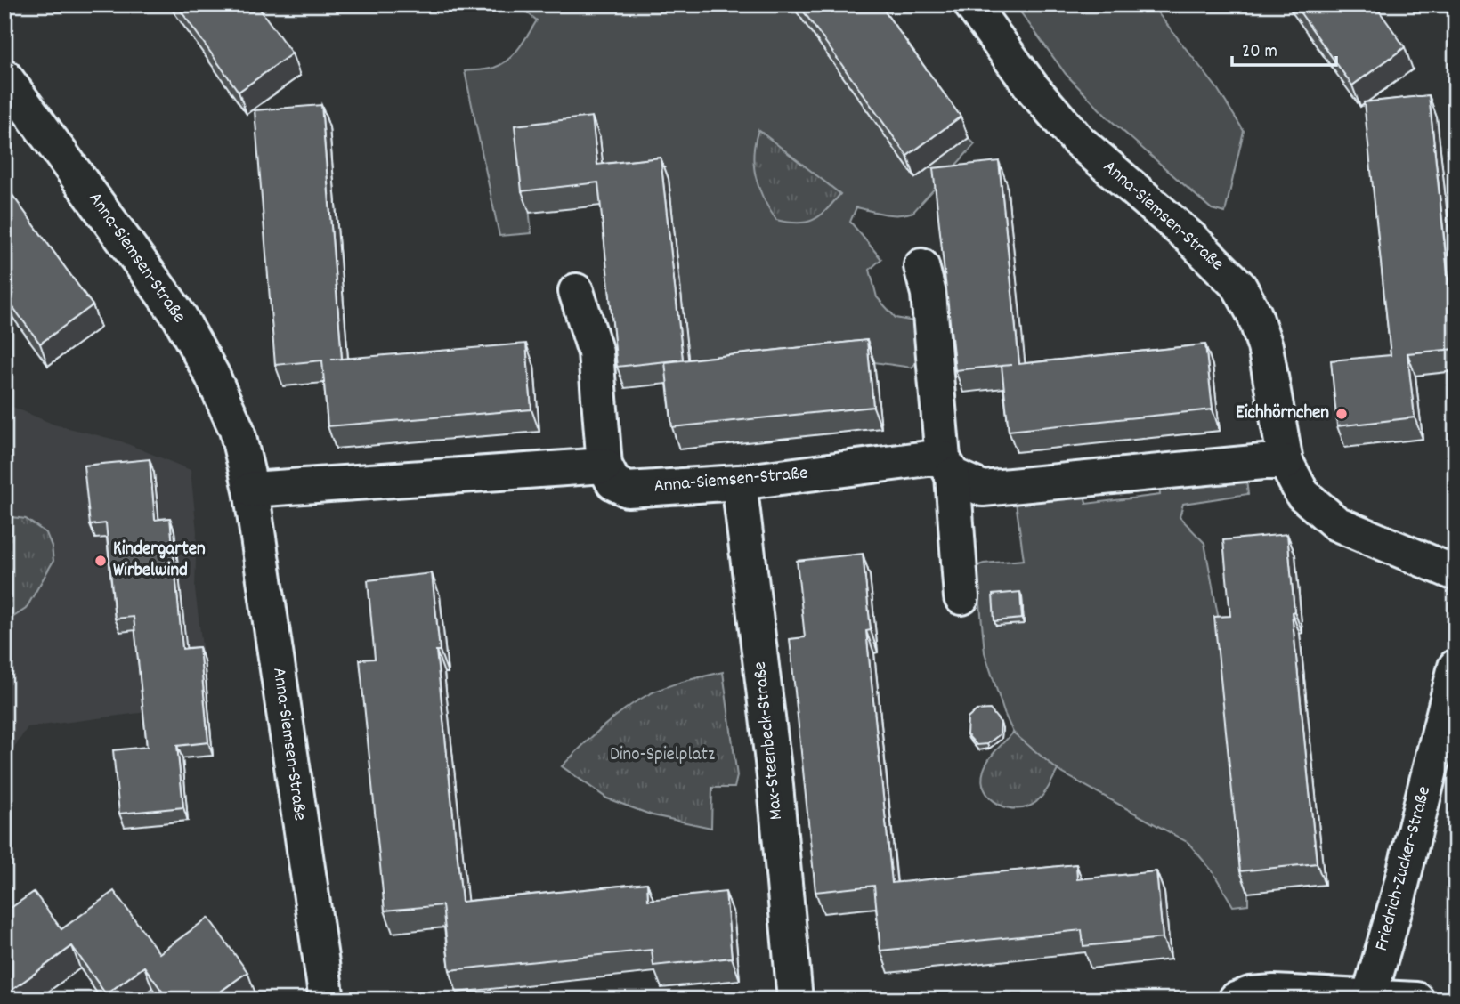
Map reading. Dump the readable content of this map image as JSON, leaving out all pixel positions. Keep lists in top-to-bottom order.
{
  "streets": {
    "street": ["Anna-Siemsen-Straße", "Max-Steenbeck-Straße", "Friedrich-Zucker-Straße"]
  },
  "crossings": [
    ["Anna-Siemsen-Straße", "Max-Steenbeck-Straße"]
  ],
  "parks": ["Dino-Spielplatz"],
  "places": ["Eichhörnchen", "Kindergarten Wirbelwind"],
  "scale_bar": "20 m"
}
